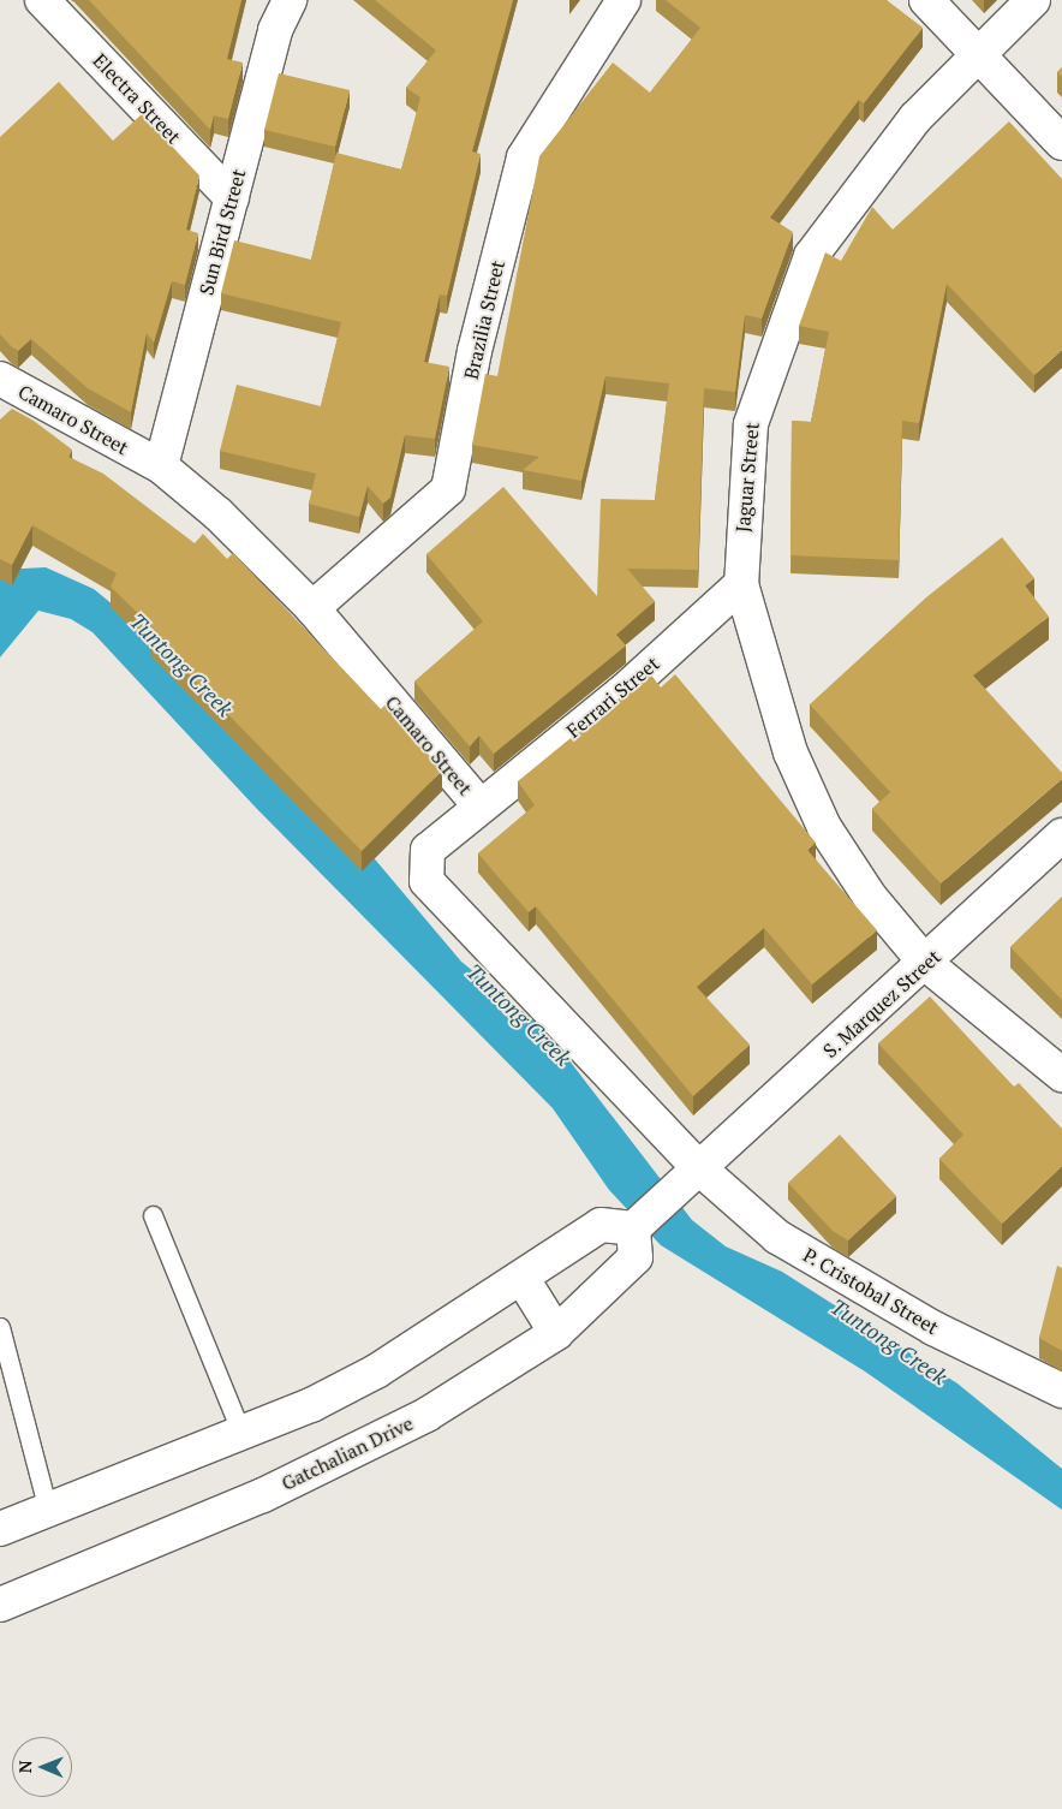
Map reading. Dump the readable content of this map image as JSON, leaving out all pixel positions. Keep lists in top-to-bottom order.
{
  "streets": {
    "street": [
      "Electra Street",
      "Sun Bird Street",
      "Brazilia Street",
      "Camaro Street",
      "Jaguar Street",
      "Ferrari Street",
      "S. Marquez Street",
      "P. Cristobal Street",
      "Gatchalian Drive"
    ]
  },
  "crossings": [
    ["Electra Street", "Sun Bird Street"],
    ["Sun Bird Street", "Camaro Street"],
    ["Brazilia Street", "Camaro Street"],
    ["Camaro Street", "Ferrari Street"],
    ["Camaro Street", "S. Marquez Street"],
    ["Camaro Street", "P. Cristobal Street"],
    ["Jaguar Street", "Ferrari Street"],
    ["Jaguar Street", "S. Marquez Street"],
    ["S. Marquez Street", "P. Cristobal Street"]
  ],
  "water": ["Tuntong Creek"],
  "north": "left"
}
